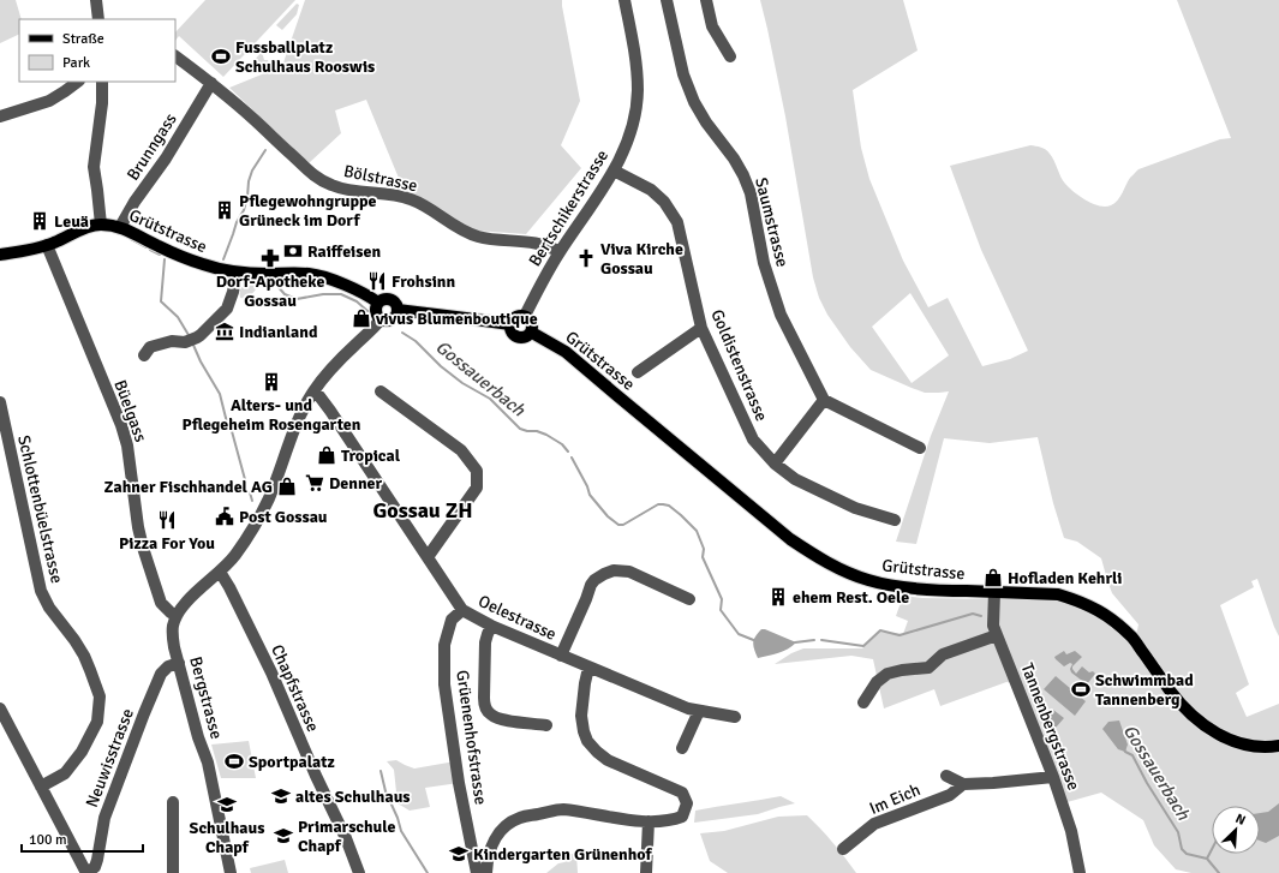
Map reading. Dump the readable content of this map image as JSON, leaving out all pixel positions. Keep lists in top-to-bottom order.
{
  "streets": {
    "main road": ["Grütstrasse"],
    "street": [
      "Brunngass",
      "Bölstrasse",
      "Bertschikerstrasse",
      "Saumstrasse",
      "Goldistenstrasse",
      "Büelgass",
      "Schlottenbüelstrasse",
      "Oelestrasse",
      "Chapfstrasse",
      "Bergstrasse",
      "Tannenbergstrasse",
      "Grüenenhofstrasse",
      "Neuwisstrasse",
      "Im Eich"
    ]
  },
  "crossings": [
    ["Brunngass", "Bölstrasse"],
    ["Brunngass", "Grütstrasse"],
    ["Bölstrasse", "Bertschikerstrasse"],
    ["Bertschikerstrasse", "Grütstrasse"],
    ["Bertschikerstrasse", "Goldistenstrasse"],
    ["Grütstrasse", "Büelgass"],
    ["Grütstrasse", "Tannenbergstrasse"],
    ["Büelgass", "Bergstrasse"],
    ["Oelestrasse", "Grüenenhofstrasse"],
    ["Bergstrasse", "Neuwisstrasse"]
  ],
  "districts": ["Gossau ZH"],
  "water": ["Gossauerbach"],
  "places": {
    "sports": ["Fussballplatz Schulhaus Rooswis", "Schwimmbad Tannenberg", "Sportpalatz"],
    "building": [
      "Pflegewohngruppe Grüneck im Dorf",
      "Leuä",
      "Alters- und Pflegeheim Rosengarten",
      "ehem Rest. Oele"
    ],
    "bank": ["Raiffeisen"],
    "pharmacy": ["Dorf-Apotheke Gossau"],
    "church": ["Viva Kirche Gossau"],
    "restaurant": ["Frohsinn", "Pizza For You"],
    "shop": [
      "vivus Blumenboutique",
      "Tropical",
      "Zahner Fischhandel AG",
      "Hofladen Kehrli"
    ],
    "museum": ["Indianland"],
    "supermarket": ["Denner"],
    "public building": ["Post Gossau"],
    "school or university": [
      "altes Schulhaus",
      "Schulhaus Chapf",
      "Primarschule Chapf",
      "Kindergarten Grünenhof"
    ]
  },
  "legend": ["Straße", "Park"],
  "scale_bar": "100 m",
  "north": "top right"
}
